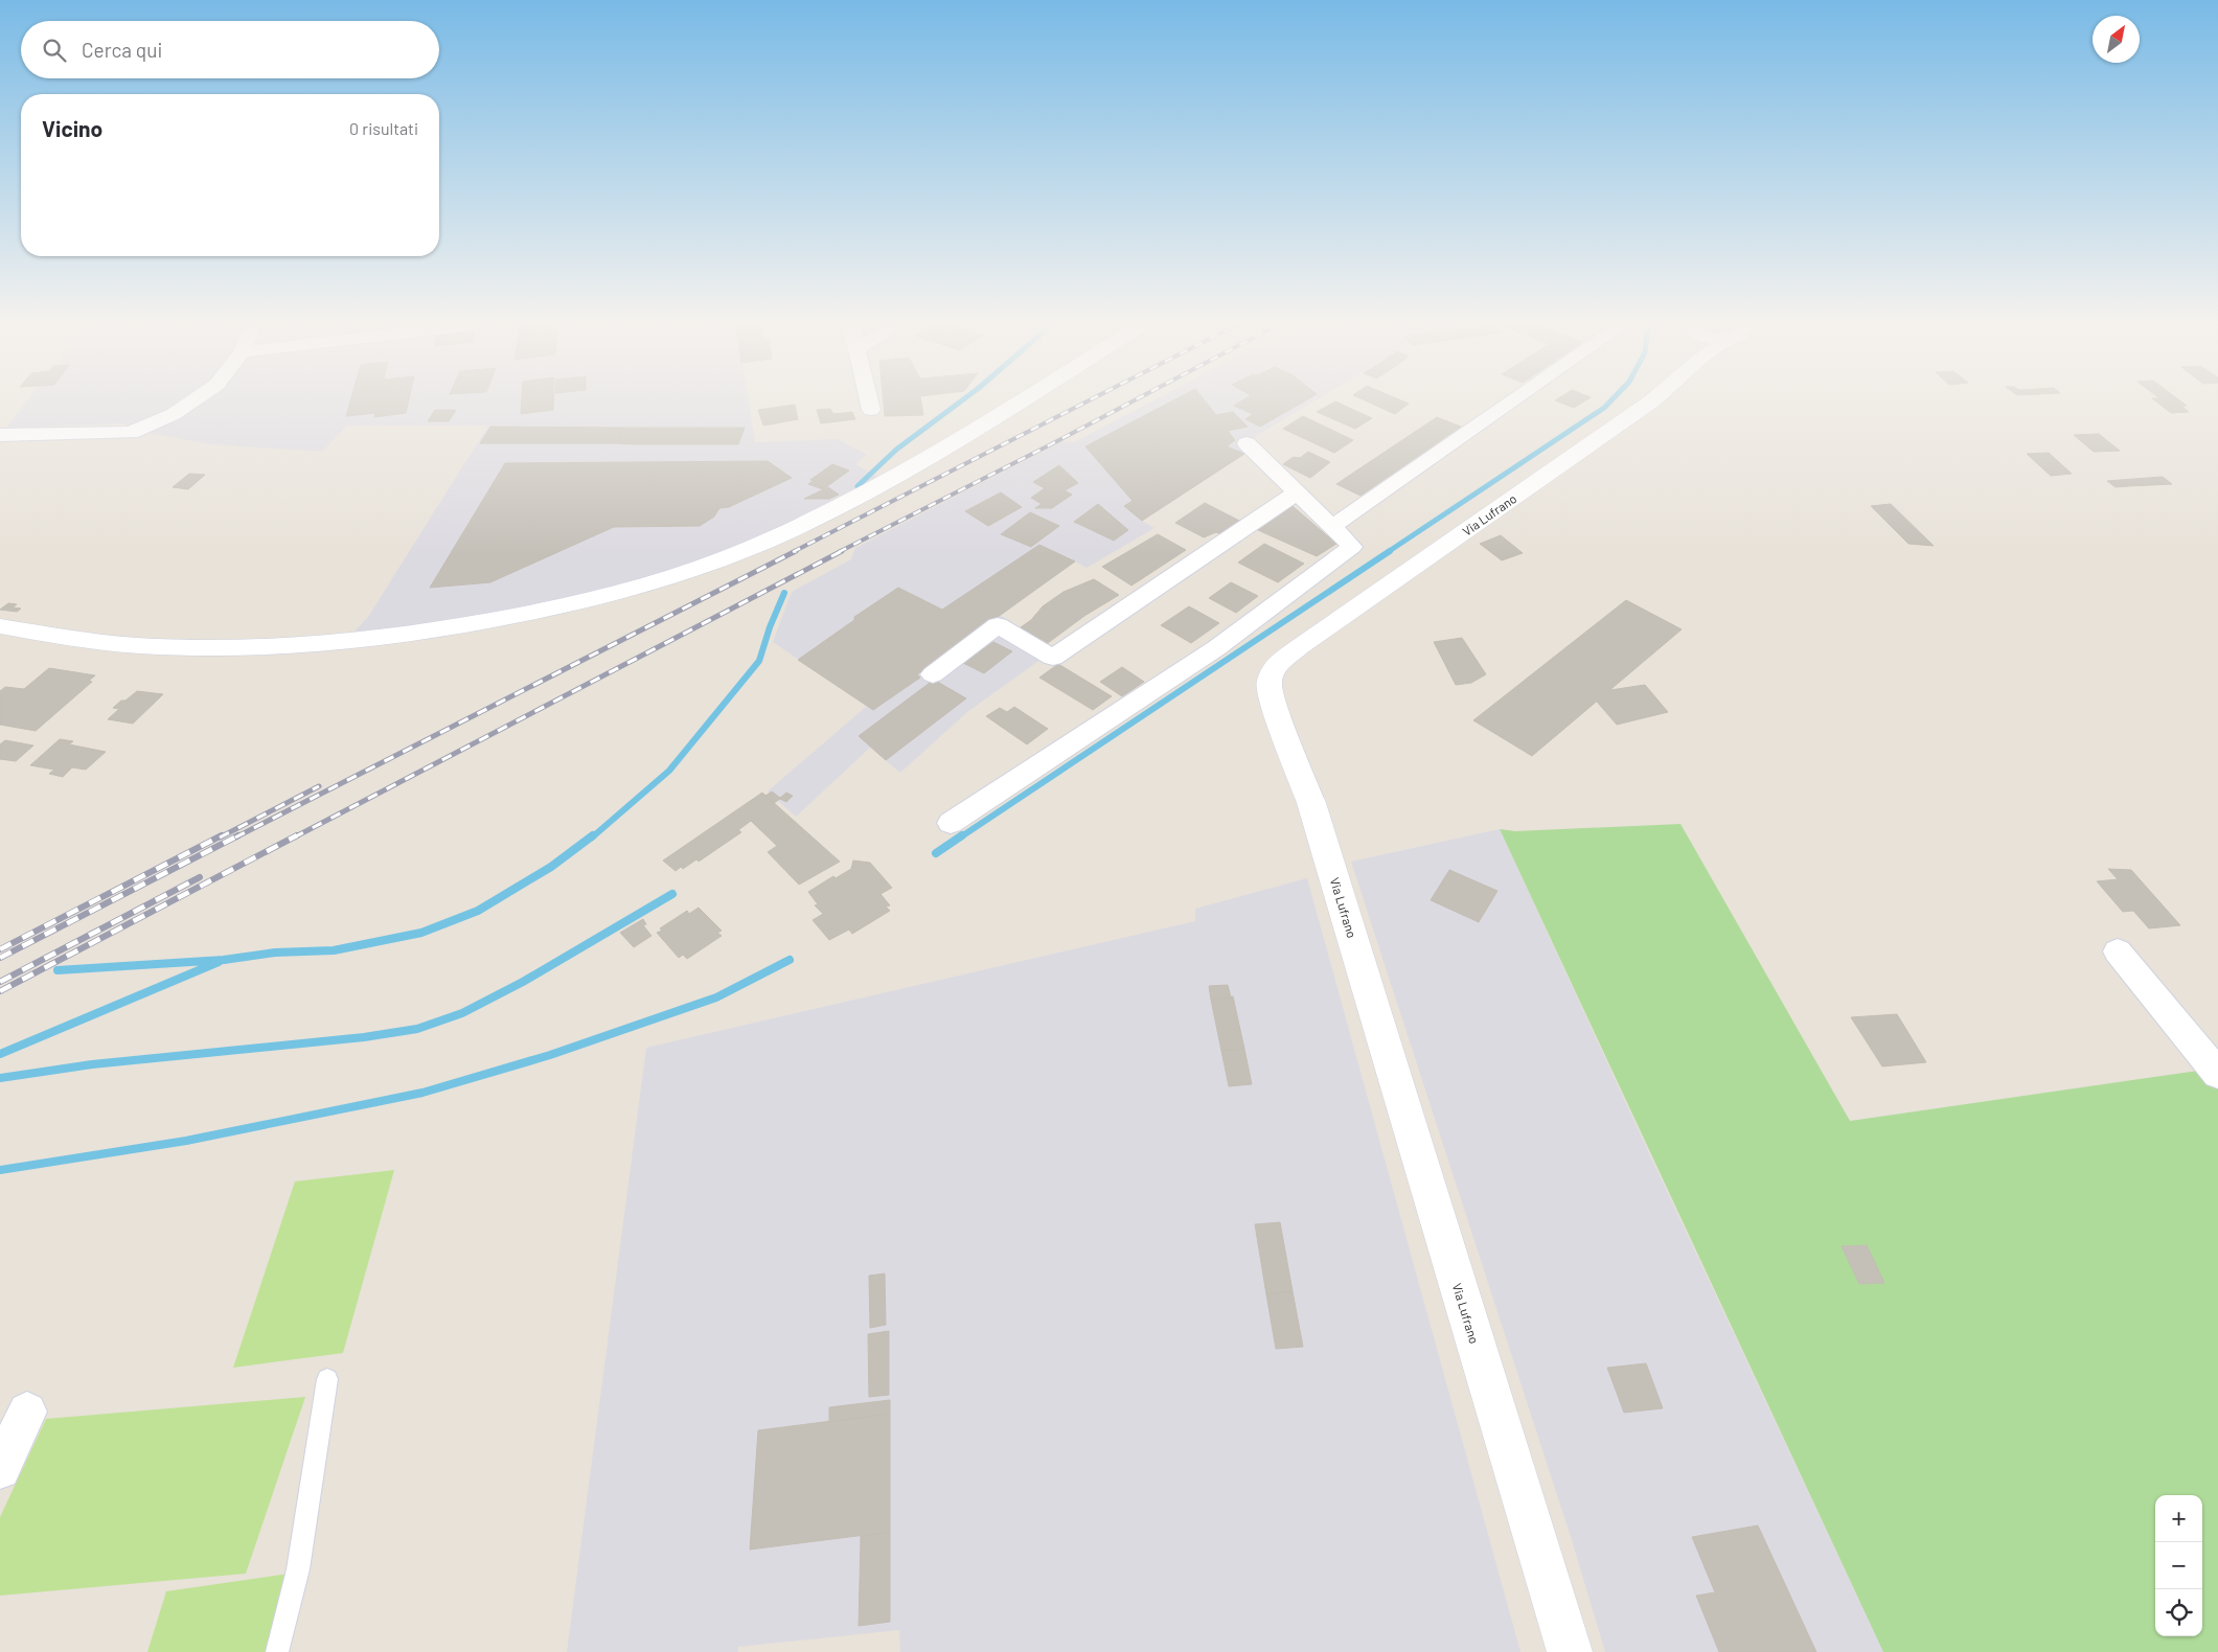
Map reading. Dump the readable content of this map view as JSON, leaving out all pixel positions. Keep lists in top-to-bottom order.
{
  "streets": {
    "street": ["Via Lufrano"]
  },
  "north": "top right",
  "page": {
    "search": "Cerca qui",
    "heading": ["Vicino", "0 risultati"],
    "map_buttons": ["+", "−"]
  }
}
